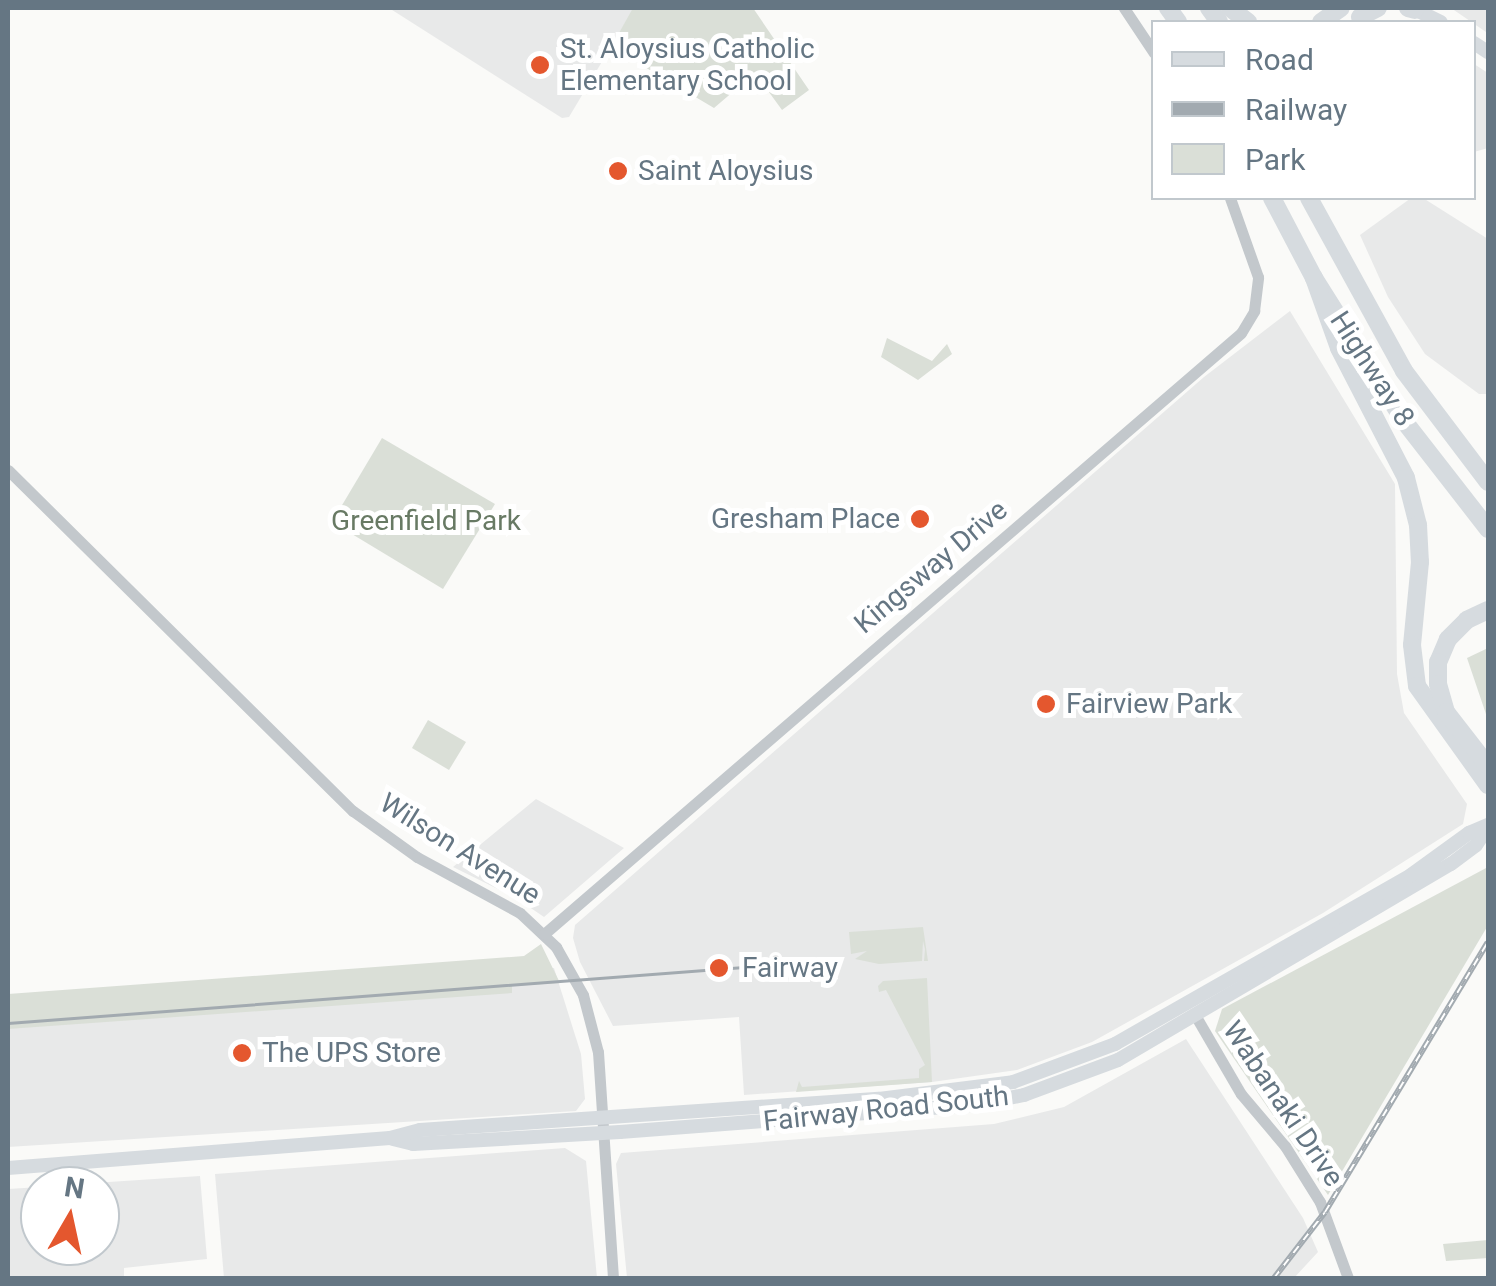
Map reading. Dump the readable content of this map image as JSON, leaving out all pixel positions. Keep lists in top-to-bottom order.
{
  "streets": {
    "highway": ["Highway 8"],
    "main road": ["Fairway Road South"],
    "street": ["Kingsway Drive", "Wilson Avenue", "Wabanaki Drive"]
  },
  "crossings": [
    ["Kingsway Drive", "Wilson Avenue"],
    ["Wilson Avenue", "Fairway Road South"],
    ["Wabanaki Drive", "Fairway Road South"]
  ],
  "parks": ["Greenfield Park"],
  "places": [
    "St. Aloysius Catholic Elementary School",
    "Saint Aloysius",
    "Gresham Place",
    "Fairview Park",
    "Fairway",
    "The UPS Store"
  ],
  "legend": ["Road", "Railway", "Park"],
  "north": "top"
}
